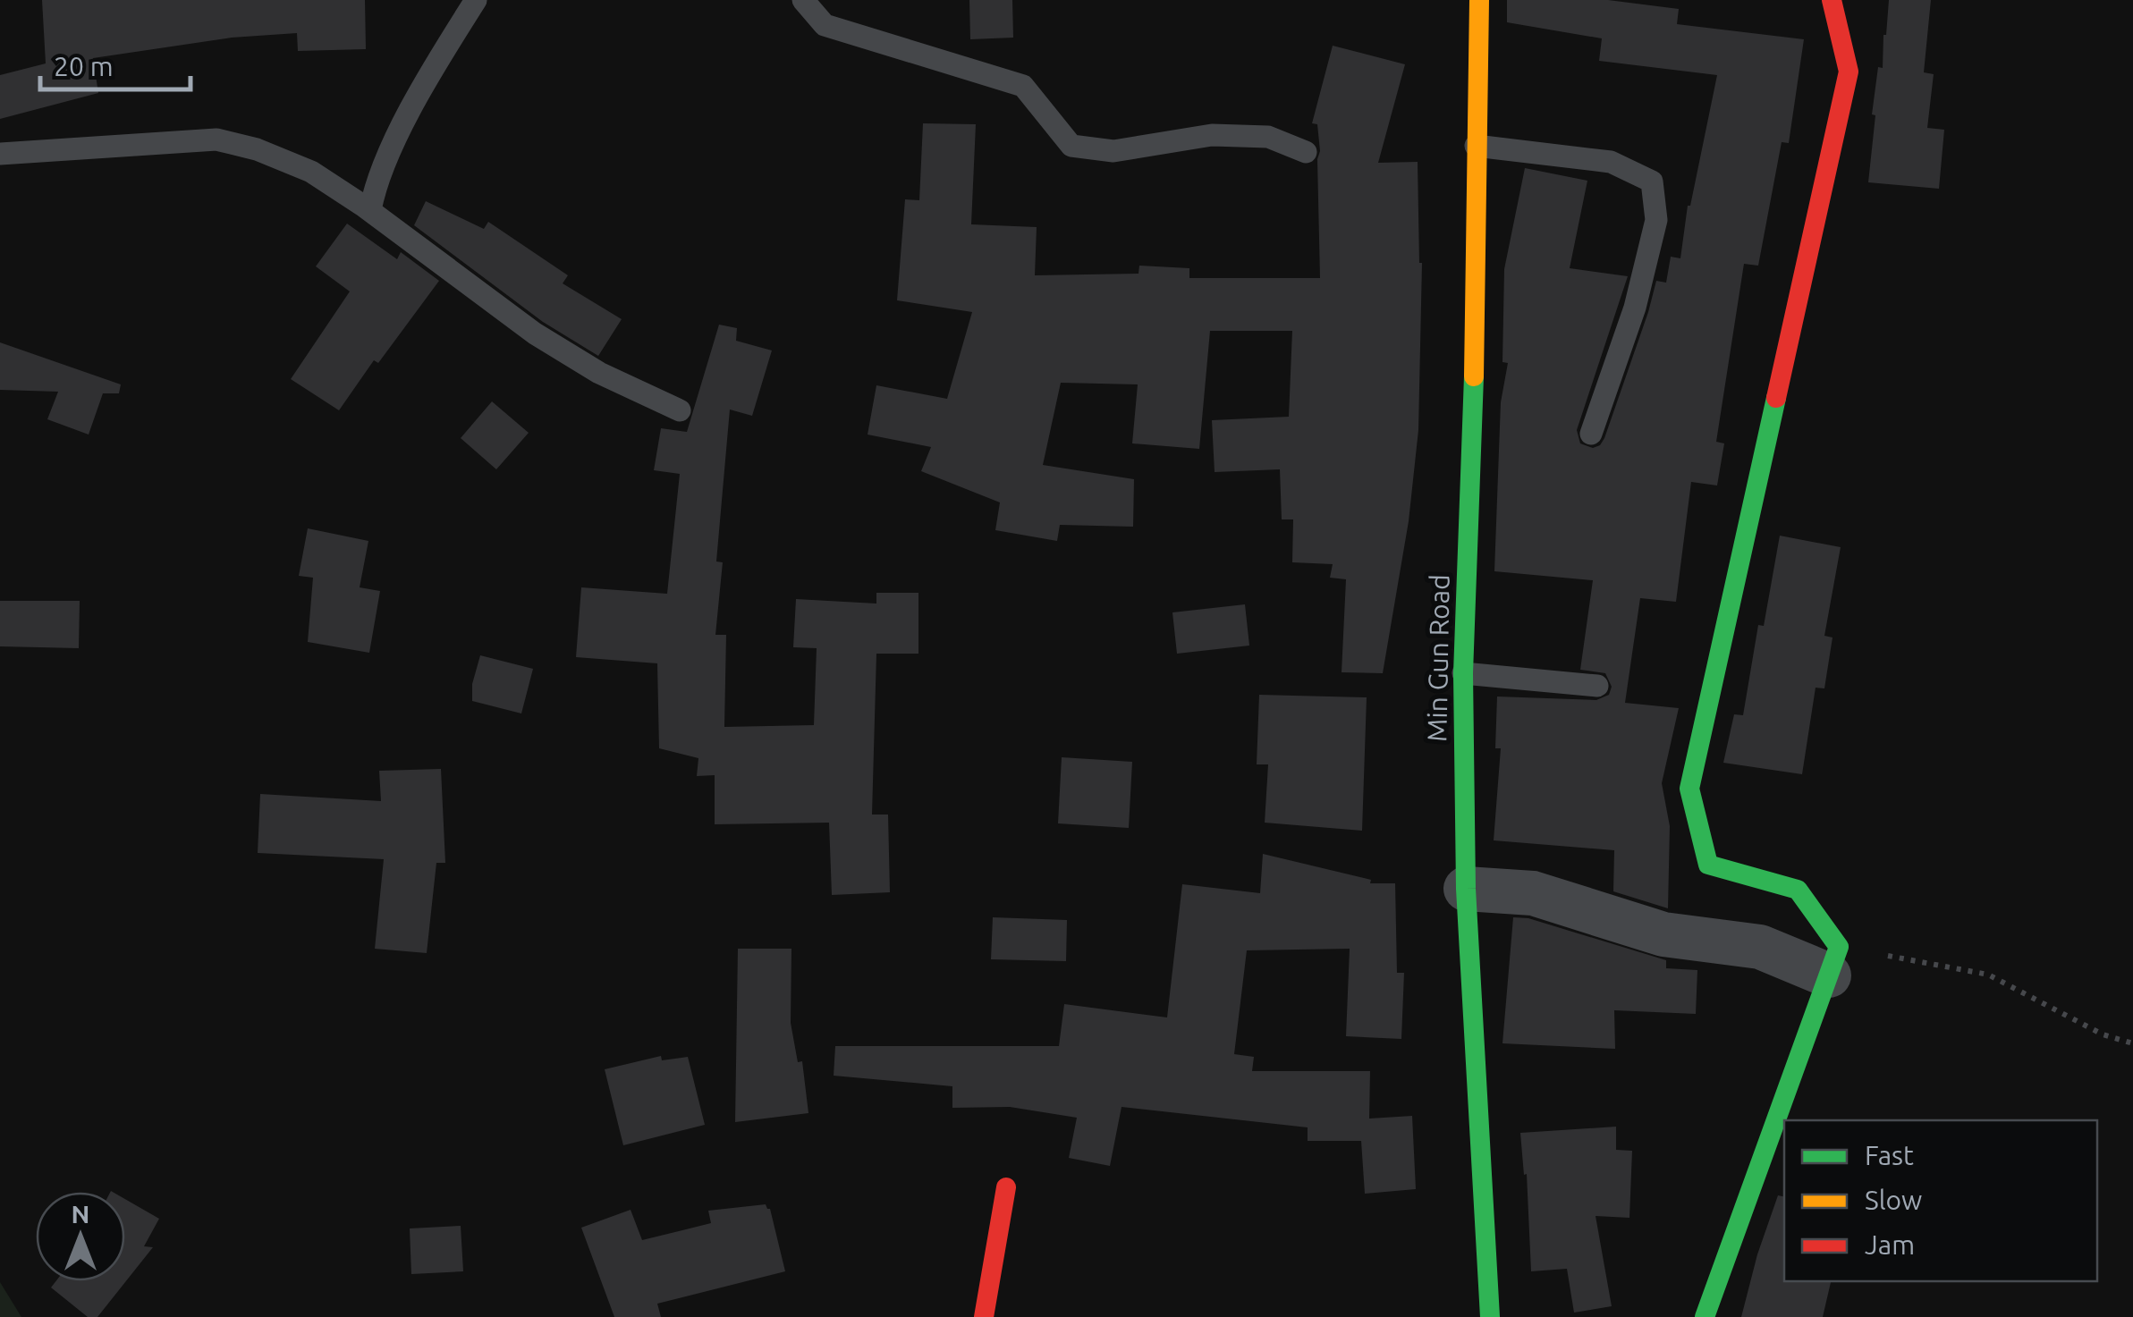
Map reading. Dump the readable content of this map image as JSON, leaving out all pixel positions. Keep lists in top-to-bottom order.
{
  "streets": {
    "street": ["Min Gun Road"]
  },
  "legend": ["Fast", "Slow", "Jam"],
  "scale_bar": "20 m",
  "north": "top"
}
